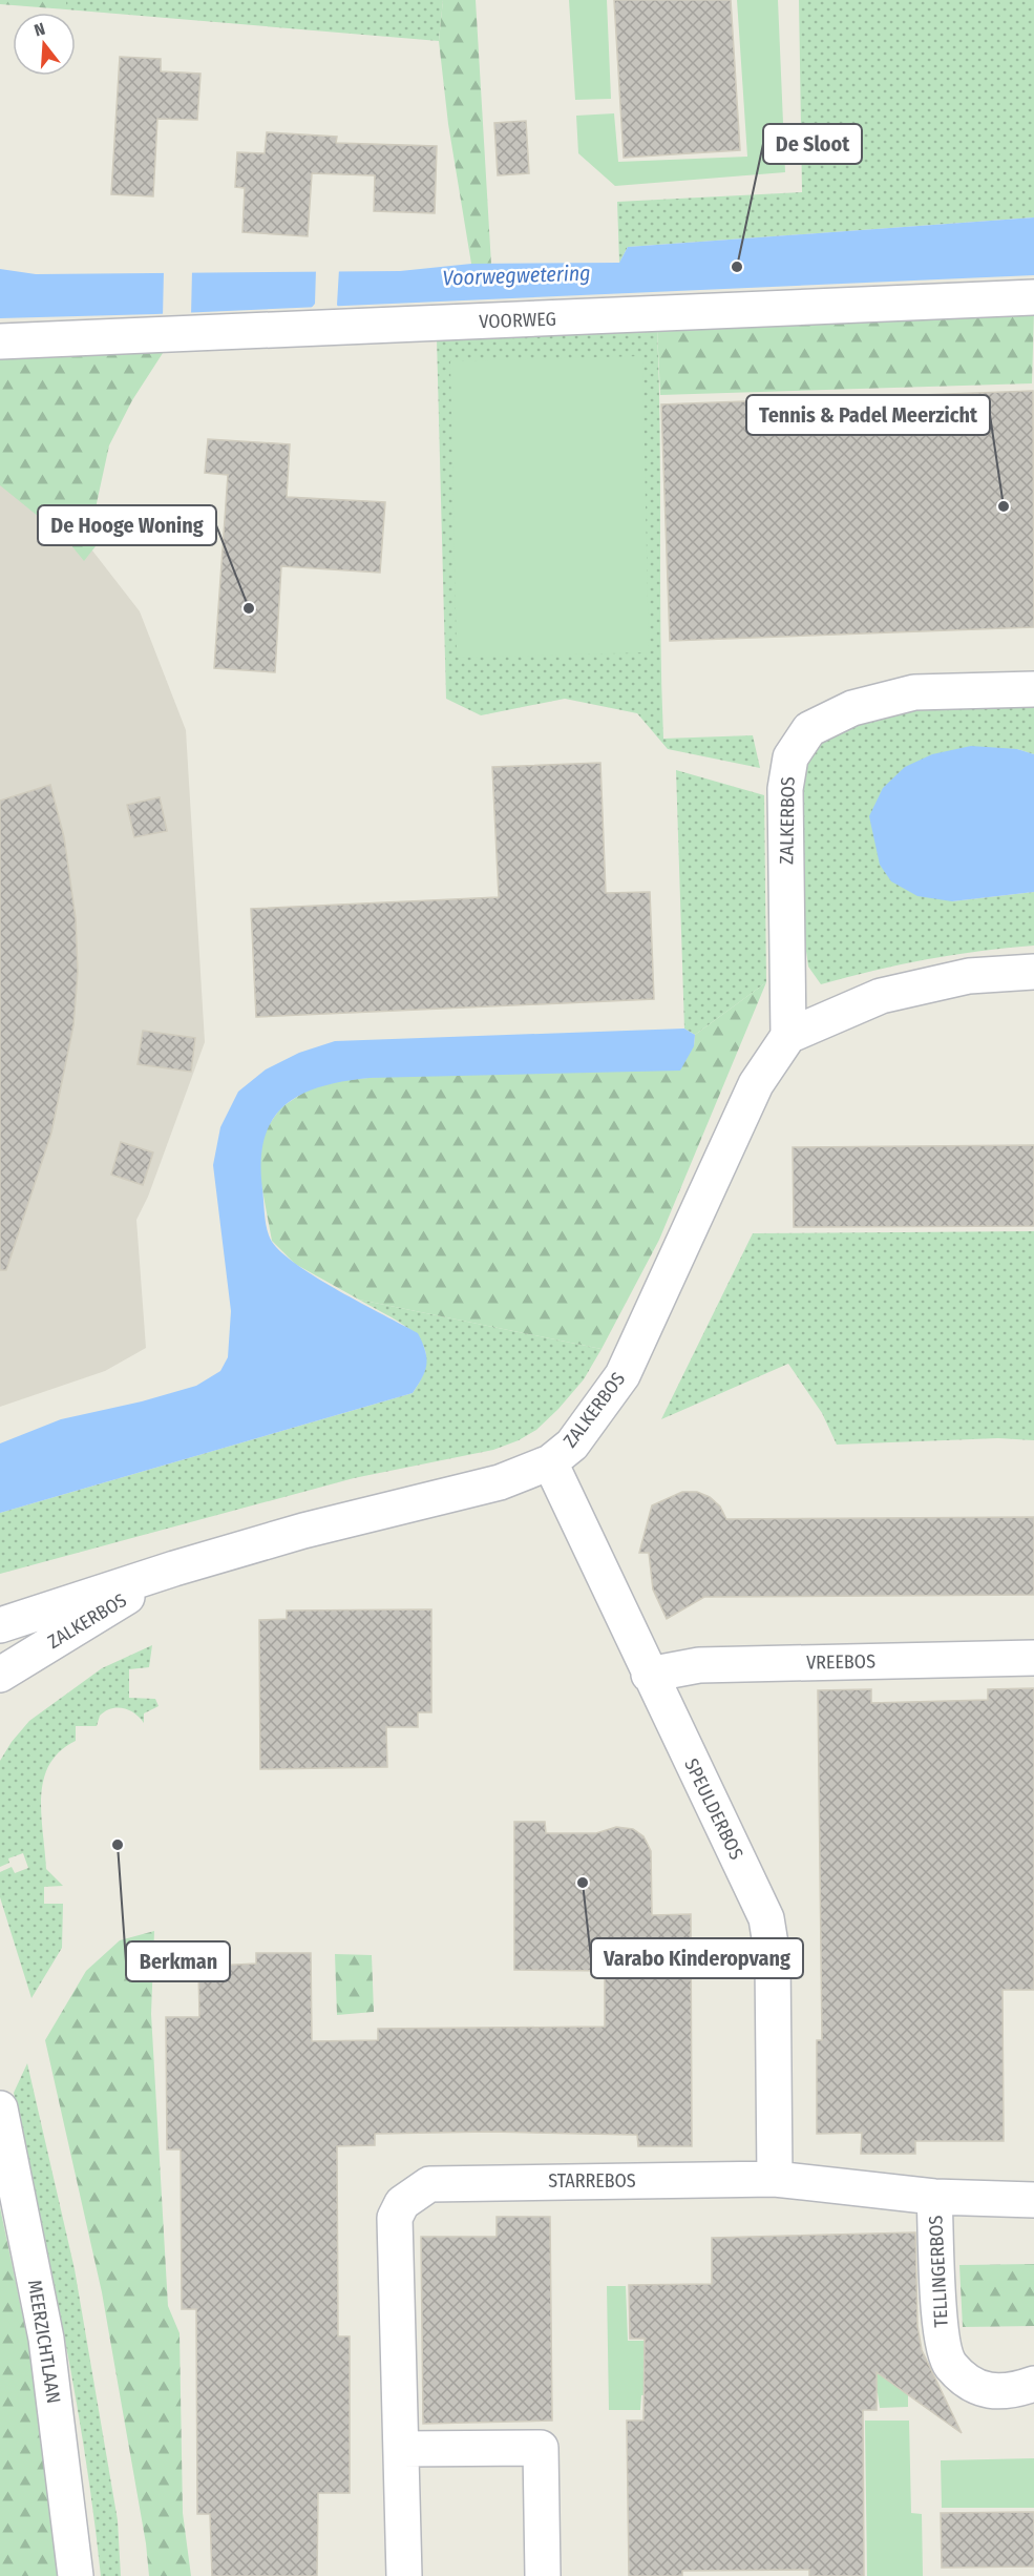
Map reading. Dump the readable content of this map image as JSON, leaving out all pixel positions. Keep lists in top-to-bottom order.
{
  "streets": {
    "street": [
      "VOORWEG",
      "ZALKERBOS",
      "VREEBOS",
      "SPEULDERBOS",
      "STARREBOS",
      "TELLINGERBOS",
      "MEERZICHTLAAN"
    ]
  },
  "crossings": [
    ["ZALKERBOS", "SPEULDERBOS"],
    ["VREEBOS", "SPEULDERBOS"],
    ["SPEULDERBOS", "STARREBOS"],
    ["STARREBOS", "TELLINGERBOS"]
  ],
  "water": ["Voorwegwetering"],
  "places": [
    "De Sloot",
    "Tennis & Padel Meerzicht",
    "De Hooge Woning",
    "Berkman",
    "Varabo Kinderopvang"
  ],
  "north": "top"
}
